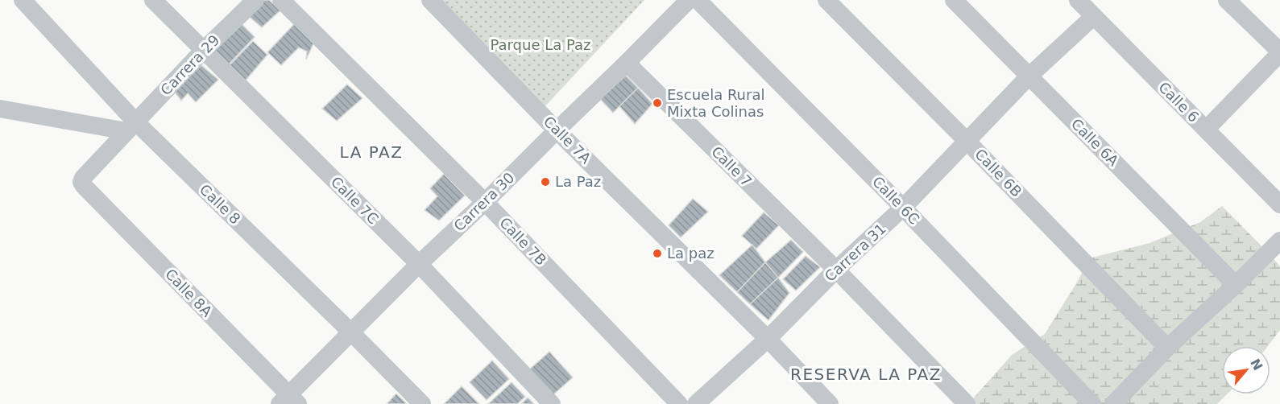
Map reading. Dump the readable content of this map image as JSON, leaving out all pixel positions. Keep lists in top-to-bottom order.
{
  "streets": {
    "street": [
      "Carrera 29",
      "Calle 6",
      "Calle 7A",
      "Calle 6A",
      "Calle 7",
      "Calle 6B",
      "Calle 7C",
      "Calle 6C",
      "Carrera 30",
      "Calle 8",
      "Calle 7B",
      "Carrera 31",
      "Calle 8A"
    ]
  },
  "crossings": [
    ["Carrera 29", "Calle 7C"],
    ["Carrera 29", "Calle 8"],
    ["Carrera 29", "Calle 8A"],
    ["Calle 6", "Carrera 31"],
    ["Calle 7A", "Carrera 30"],
    ["Calle 7A", "Carrera 31"],
    ["Calle 6A", "Carrera 31"],
    ["Calle 7", "Carrera 30"],
    ["Calle 7", "Carrera 31"],
    ["Calle 6B", "Carrera 31"],
    ["Calle 7C", "Carrera 30"],
    ["Calle 6C", "Carrera 31"],
    ["Carrera 30", "Calle 8"],
    ["Carrera 30", "Calle 7B"],
    ["Carrera 30", "Calle 8A"]
  ],
  "districts": ["LA PAZ", "RESERVA LA PAZ"],
  "parks": ["Parque La Paz"],
  "places": ["Escuela Rural Mixta Colinas", "La Paz", "La paz"],
  "north": "top right"
}
